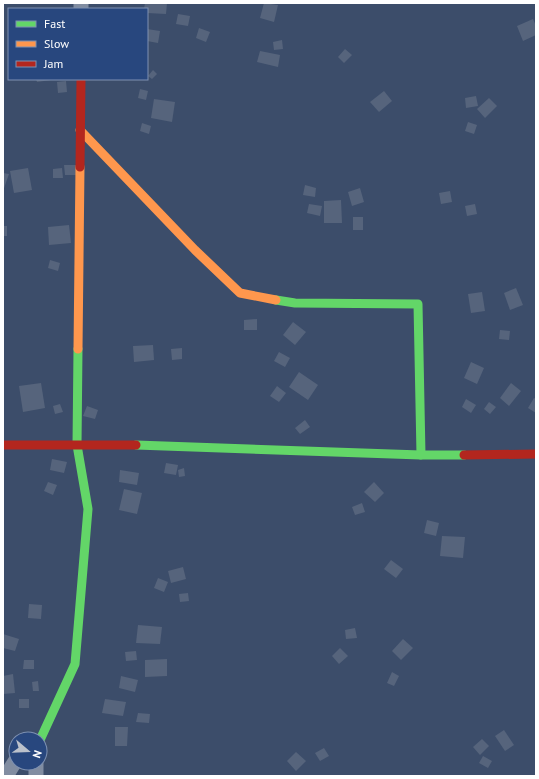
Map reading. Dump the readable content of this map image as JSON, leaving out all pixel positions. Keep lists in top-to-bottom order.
{
  "legend": ["Fast", "Slow", "Jam"],
  "north": "right"
}
